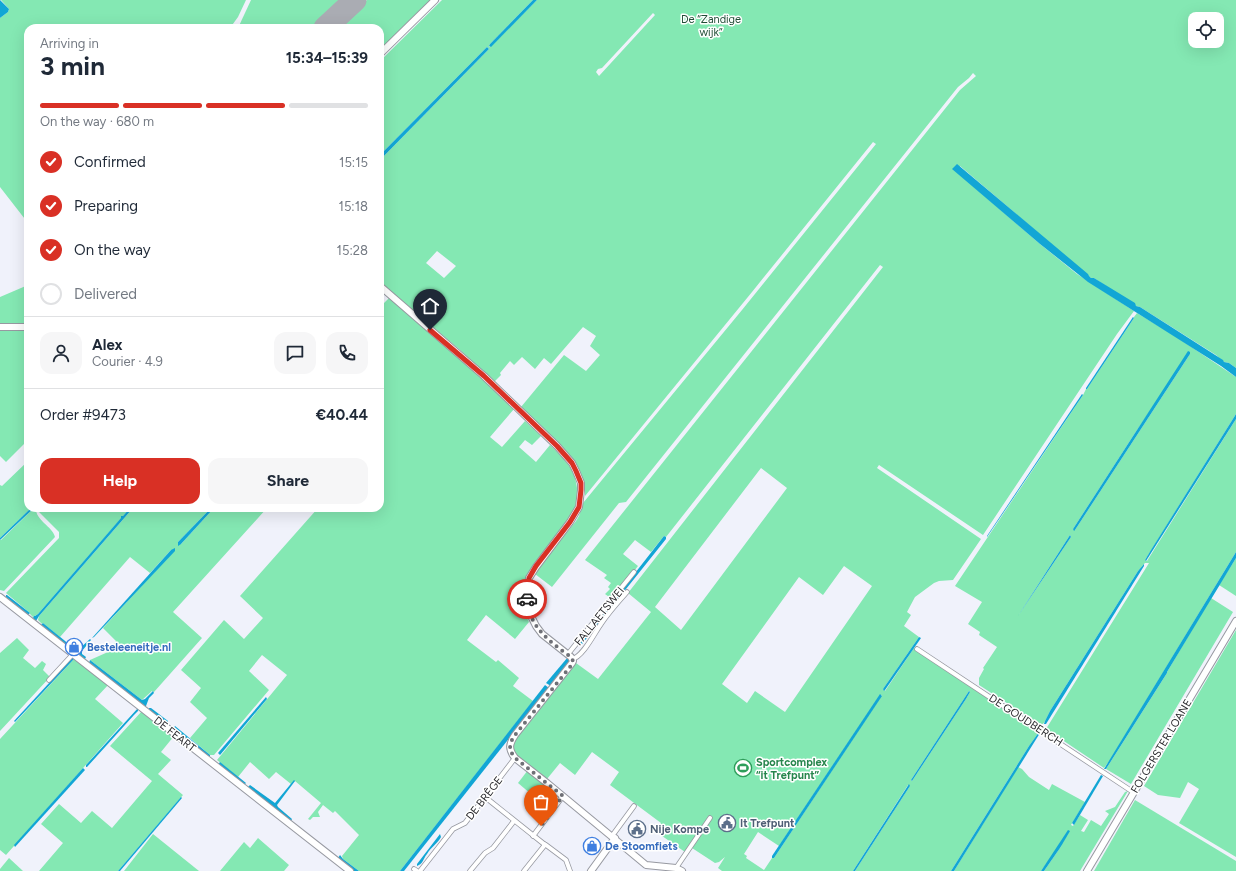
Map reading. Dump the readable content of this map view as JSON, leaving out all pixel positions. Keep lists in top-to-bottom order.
{
  "streets": {
    "street": [
      "FALLAETSWEI",
      "DE GOUDBERCH",
      "DE FEART",
      "FOLGERSTER LOANE",
      "DE BRÊGE"
    ]
  },
  "crossings": [
    ["FALLAETSWEI", "DE BRÊGE"],
    ["DE GOUDBERCH", "FOLGERSTER LOANE"]
  ],
  "parks": ["De “Zandige wijk”"],
  "places": {
    "shop": ["Besteleeneitje.nl", "De Stoomfiets"],
    "sports": ["Sportcomplex “it Trefpunt”"],
    "public building": ["It Trefpunt", "Nije Kompe"]
  },
  "page": {
    "heading": ["3 min", "Arriving in", "15:34–15:39"],
    "panel": [
      "Alex",
      "Courier · 4.9",
      "Order #9473",
      "€40.44"
    ],
    "bar": "On the way · 680 m",
    "list": [
      ["Confirmed", "15:15"],
      ["Preparing", "15:18"],
      ["On the way", "15:28"],
      "Delivered"
    ],
    "buttons": ["Help", "Share"]
  }
}
